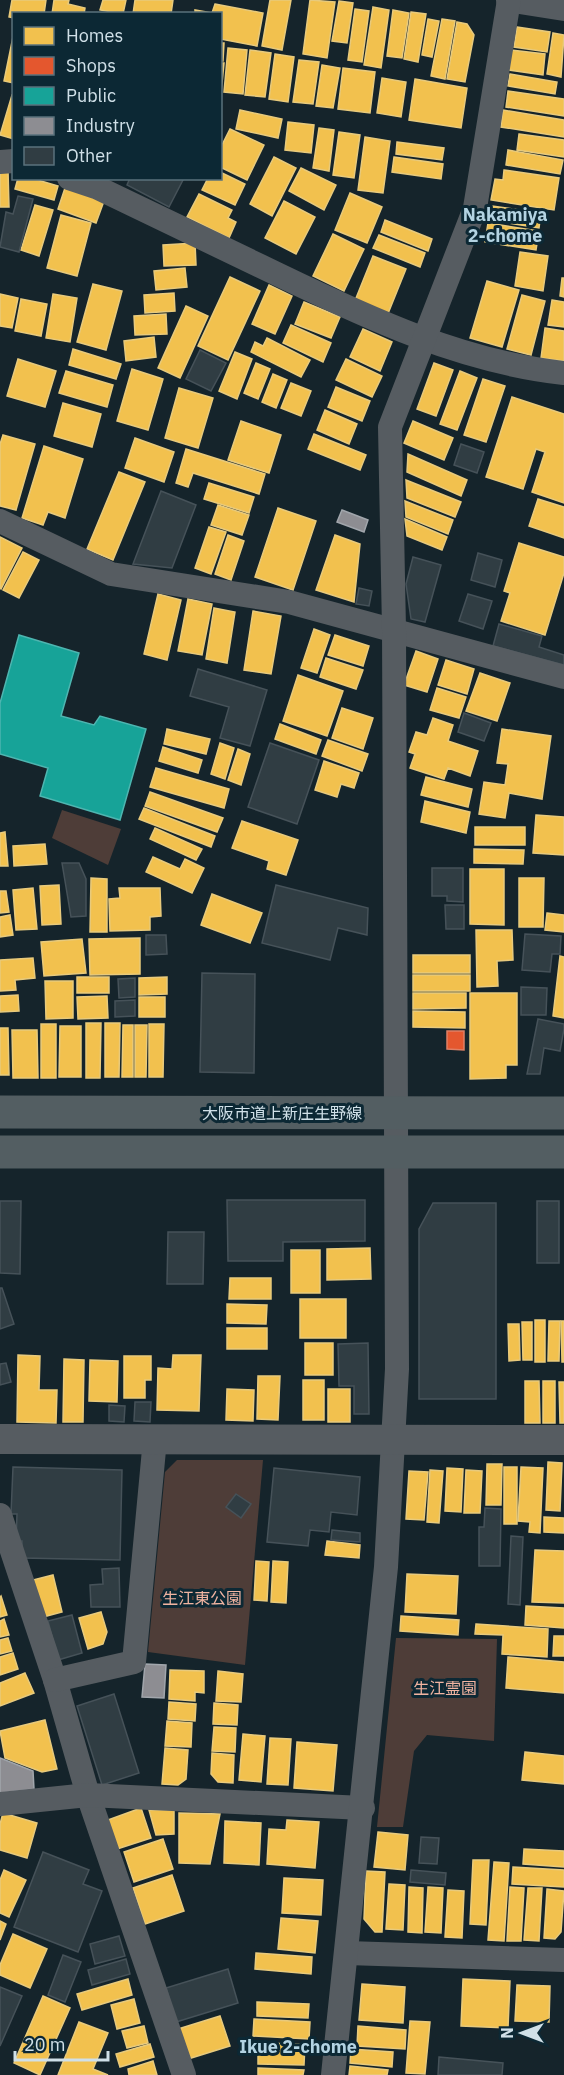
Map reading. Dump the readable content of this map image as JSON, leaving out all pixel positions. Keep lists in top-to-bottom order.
{
  "streets": {
    "main road": ["大阪市道上新庄生野線"]
  },
  "districts": ["Nakamiya 2-chome", "Ikue 2-chome"],
  "parks": ["生江東公園", "生江霊園"],
  "legend": [
    "Homes",
    "Shops",
    "Public",
    "Industry",
    "Other"
  ],
  "scale_bar": "20 m",
  "north": "left"
}
